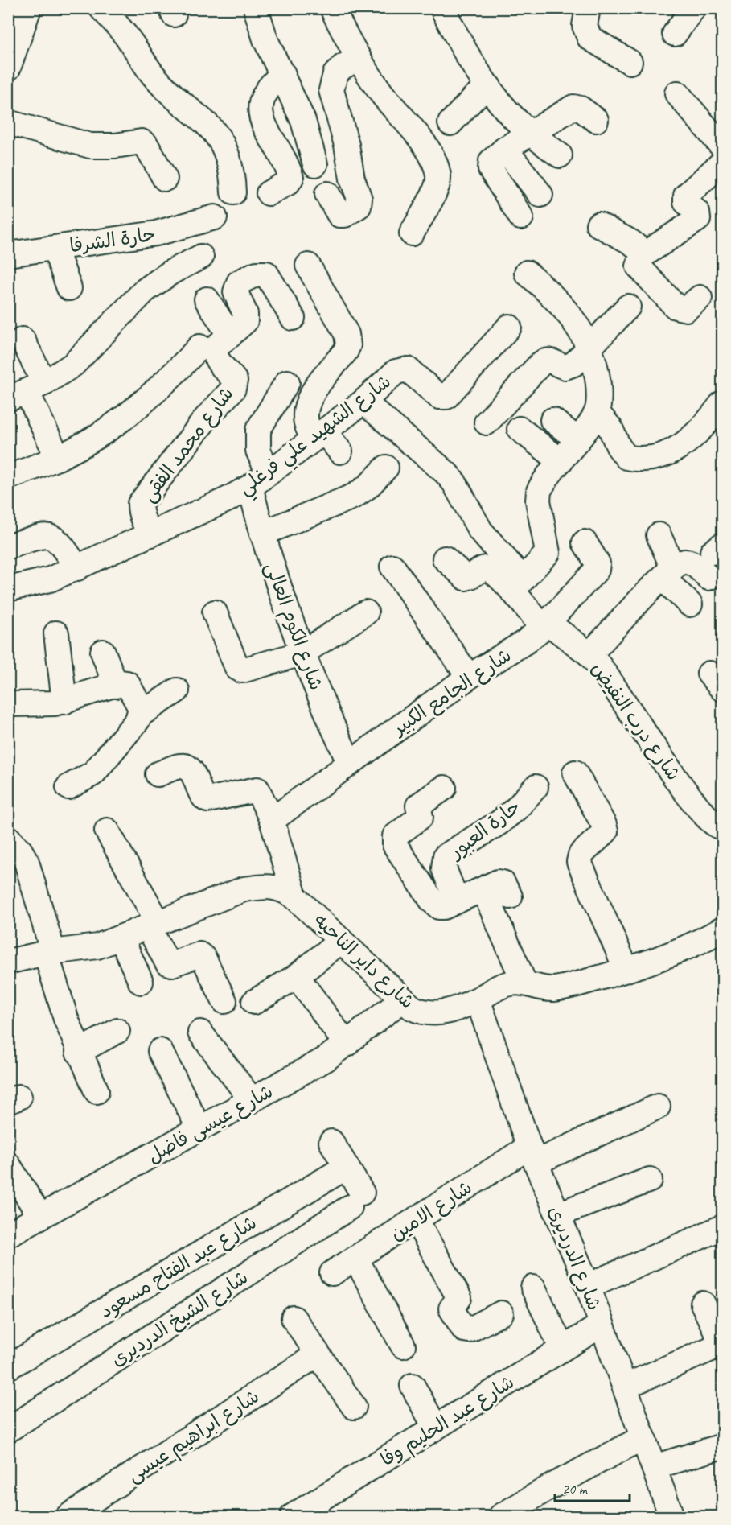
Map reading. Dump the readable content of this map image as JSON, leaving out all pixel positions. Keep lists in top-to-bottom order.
{
  "streets": {
    "street": [
      "حارة الشرفا",
      "شارع الشهيد علي فرغلي",
      "شارع محمد الفقى",
      "شارع الكوم العالى",
      "شارع الجامع الكبير",
      "شارع درب النفيض",
      "حارة العبور",
      "شارع داير الناحيه",
      "شارع عيسى فاضل",
      "شارع الامين",
      "شارع الدرديرى",
      "شارع عبد الفتاح مسعود",
      "شارع الشيخ الدرديرى",
      "شارع عبد الحليم وفا",
      "شارع ابراهيم عيسى"
    ]
  },
  "crossings": [
    ["شارع الشهيد علي فرغلي", "شارع محمد الفقى"],
    ["شارع الشهيد علي فرغلي", "شارع الكوم العالى"],
    ["شارع الكوم العالى", "شارع الجامع الكبير"],
    ["شارع الجامع الكبير", "شارع درب النفيض"],
    ["شارع داير الناحيه", "شارع عيسى فاضل"],
    ["شارع داير الناحيه", "شارع الدرديرى"],
    ["شارع الامين", "شارع الدرديرى"],
    ["شارع الدرديرى", "شارع عبد الحليم وفا"],
    ["شارع عبد الفتاح مسعود", "شارع الشيخ الدرديرى"]
  ],
  "scale_bar": "20 m"
}
